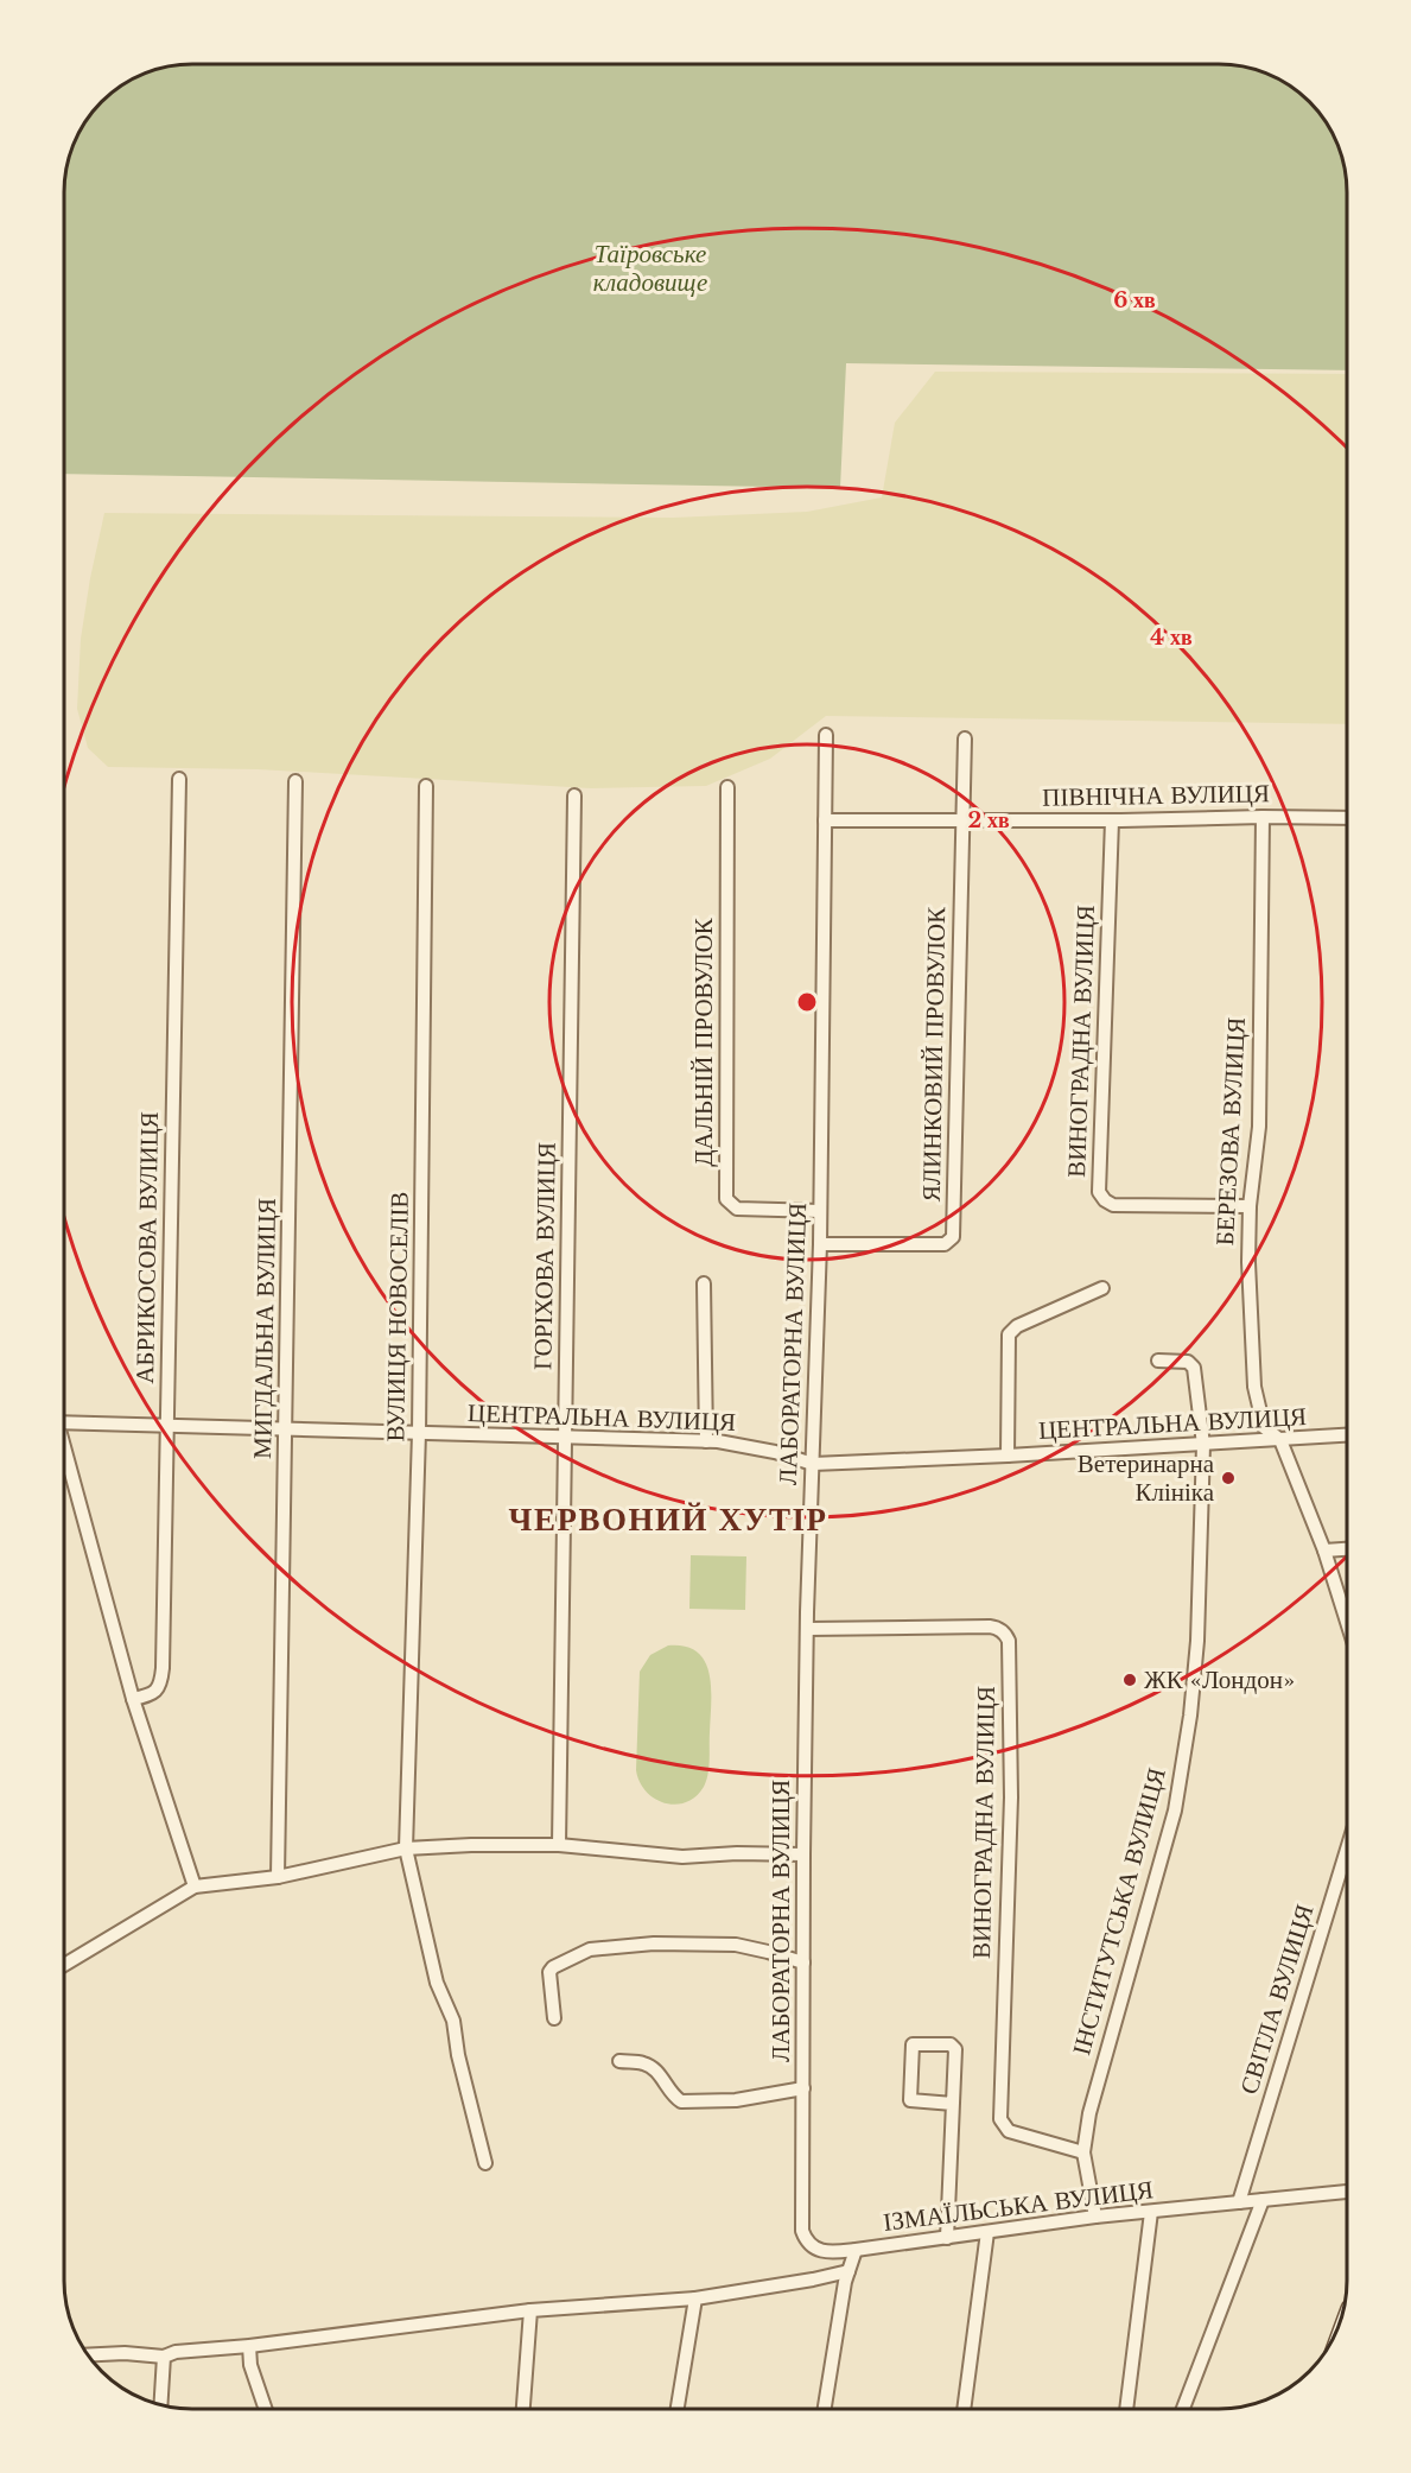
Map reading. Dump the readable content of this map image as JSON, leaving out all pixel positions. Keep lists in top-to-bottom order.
{
  "streets": {
    "street": [
      "ПІВНІЧНА ВУЛИЦЯ",
      "ВИНОГРАДНА ВУЛИЦЯ",
      "ДАЛЬНІЙ ПРОВУЛОК",
      "ЯЛИНКОВИЙ ПРОВУЛОК",
      "БЕРЕЗОВА ВУЛИЦЯ",
      "АБРИКОСОВА ВУЛИЦЯ",
      "ГОРІХОВА ВУЛИЦЯ",
      "ВУЛИЦЯ НОВОСЕЛІВ",
      "МИГДАЛЬНА ВУЛИЦЯ",
      "ЛАБОРАТОРНА ВУЛИЦЯ",
      "ЦЕНТРАЛЬНА ВУЛИЦЯ",
      "ІНСТИТУТСЬКА ВУЛИЦЯ",
      "СВІТЛА ВУЛИЦЯ",
      "ІЗМАЇЛЬСЬКА ВУЛИЦЯ"
    ]
  },
  "crossings": [
    ["ПІВНІЧНА ВУЛИЦЯ", "ВИНОГРАДНА ВУЛИЦЯ"],
    ["ПІВНІЧНА ВУЛИЦЯ", "ЯЛИНКОВИЙ ПРОВУЛОК"],
    ["ПІВНІЧНА ВУЛИЦЯ", "БЕРЕЗОВА ВУЛИЦЯ"],
    ["ПІВНІЧНА ВУЛИЦЯ", "ЛАБОРАТОРНА ВУЛИЦЯ"],
    ["ВИНОГРАДНА ВУЛИЦЯ", "БЕРЕЗОВА ВУЛИЦЯ"],
    ["ВИНОГРАДНА ВУЛИЦЯ", "ЛАБОРАТОРНА ВУЛИЦЯ"],
    ["ВИНОГРАДНА ВУЛИЦЯ", "ІНСТИТУТСЬКА ВУЛИЦЯ"],
    ["ДАЛЬНІЙ ПРОВУЛОК", "ЛАБОРАТОРНА ВУЛИЦЯ"],
    ["ЯЛИНКОВИЙ ПРОВУЛОК", "ЛАБОРАТОРНА ВУЛИЦЯ"],
    ["БЕРЕЗОВА ВУЛИЦЯ", "ЦЕНТРАЛЬНА ВУЛИЦЯ"],
    ["АБРИКОСОВА ВУЛИЦЯ", "ЦЕНТРАЛЬНА ВУЛИЦЯ"],
    ["ГОРІХОВА ВУЛИЦЯ", "ЦЕНТРАЛЬНА ВУЛИЦЯ"],
    ["ВУЛИЦЯ НОВОСЕЛІВ", "ЦЕНТРАЛЬНА ВУЛИЦЯ"],
    ["МИГДАЛЬНА ВУЛИЦЯ", "ЦЕНТРАЛЬНА ВУЛИЦЯ"],
    ["ЛАБОРАТОРНА ВУЛИЦЯ", "ЦЕНТРАЛЬНА ВУЛИЦЯ"],
    ["ЛАБОРАТОРНА ВУЛИЦЯ", "ІЗМАЇЛЬСЬКА ВУЛИЦЯ"],
    ["ЦЕНТРАЛЬНА ВУЛИЦЯ", "ІНСТИТУТСЬКА ВУЛИЦЯ"],
    ["ІНСТИТУТСЬКА ВУЛИЦЯ", "ІЗМАЇЛЬСЬКА ВУЛИЦЯ"],
    ["СВІТЛА ВУЛИЦЯ", "ІЗМАЇЛЬСЬКА ВУЛИЦЯ"]
  ],
  "districts": ["ЧЕРВОНИЙ ХУТІР"],
  "parks": ["Таїровське кладовище"],
  "places": ["Ветеринарна Клініка", "ЖК «Лондон»"],
  "rings": ["6 хв", "4 хв", "2 хв"]
}
